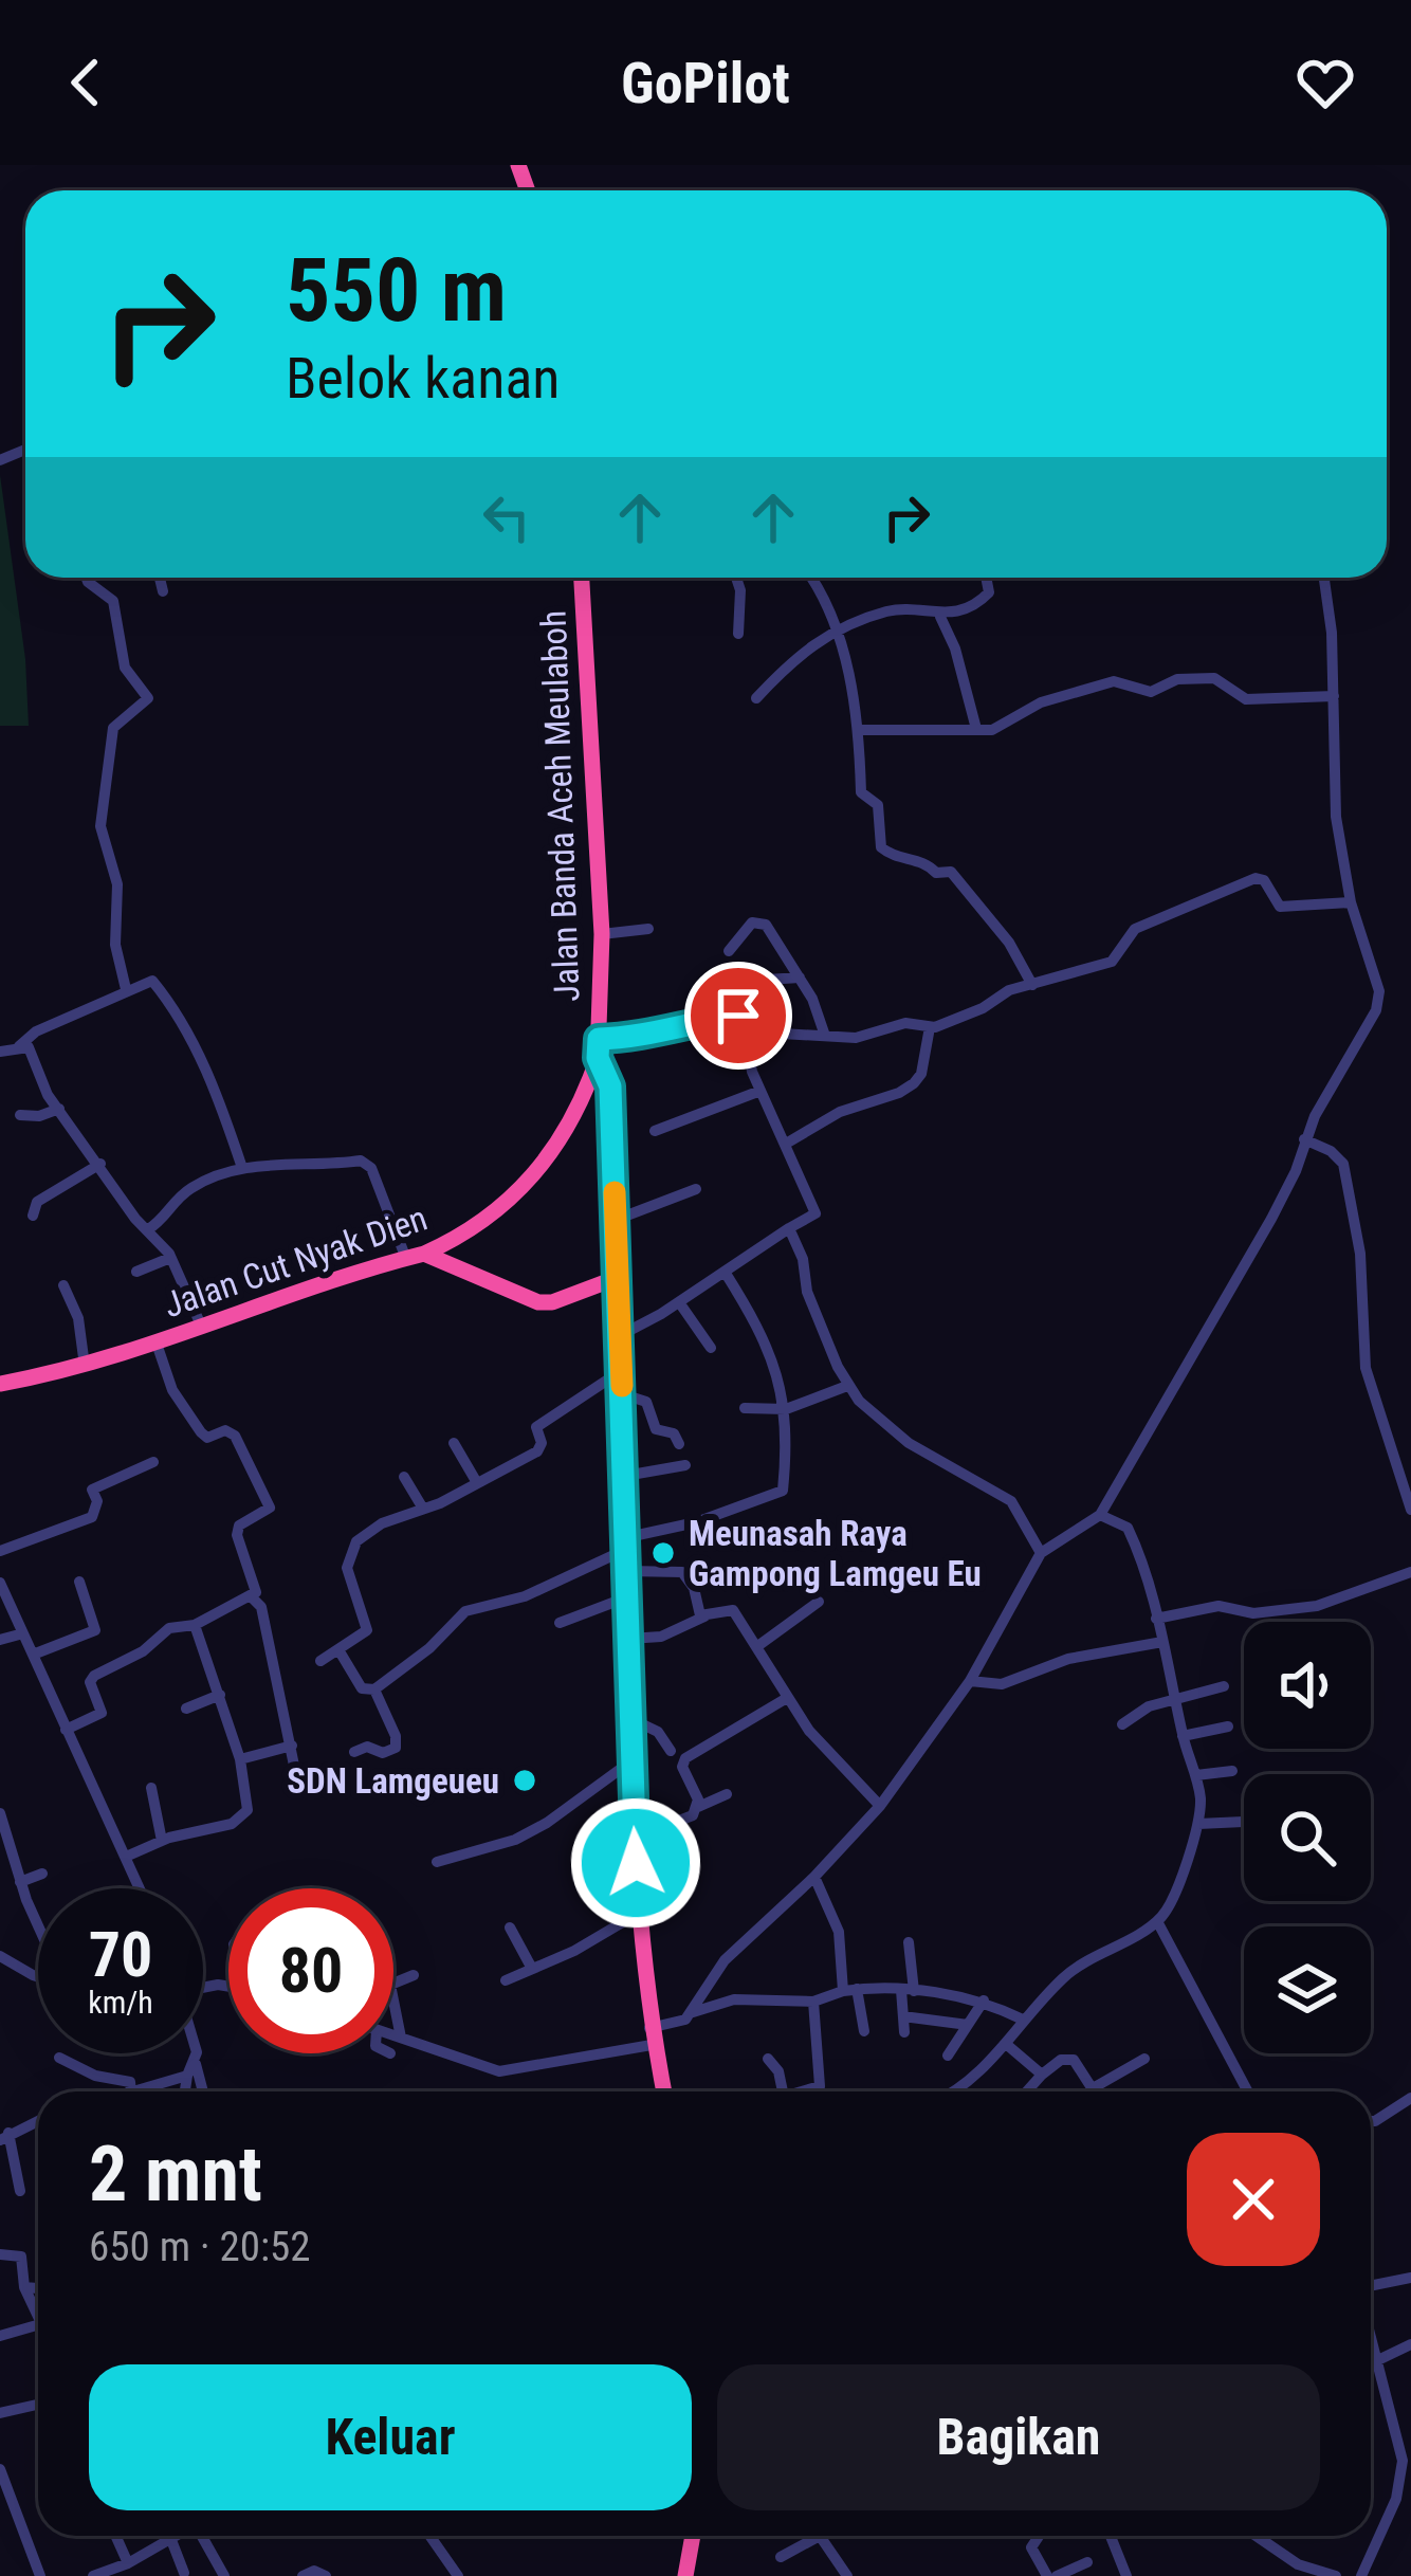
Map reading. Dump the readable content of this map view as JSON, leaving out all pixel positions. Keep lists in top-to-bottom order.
{
  "streets": {
    "highway": ["Jalan Banda Aceh Meulaboh", "Jalan Cut Nyak Dien"]
  },
  "crossings": [
    ["Jalan Banda Aceh Meulaboh", "Jalan Cut Nyak Dien"]
  ],
  "places": ["Meunasah Raya Gampong Lamgeu Eu", "SDN Lamgeueu"],
  "page": {
    "header": "GoPilot",
    "turn": ["550 m", "Belok kanan"],
    "speed": "70 km/h",
    "limit": "80",
    "heading": ["2 mnt", "650 m · 20:52"],
    "buttons": ["Keluar", "Bagikan"]
  }
}
